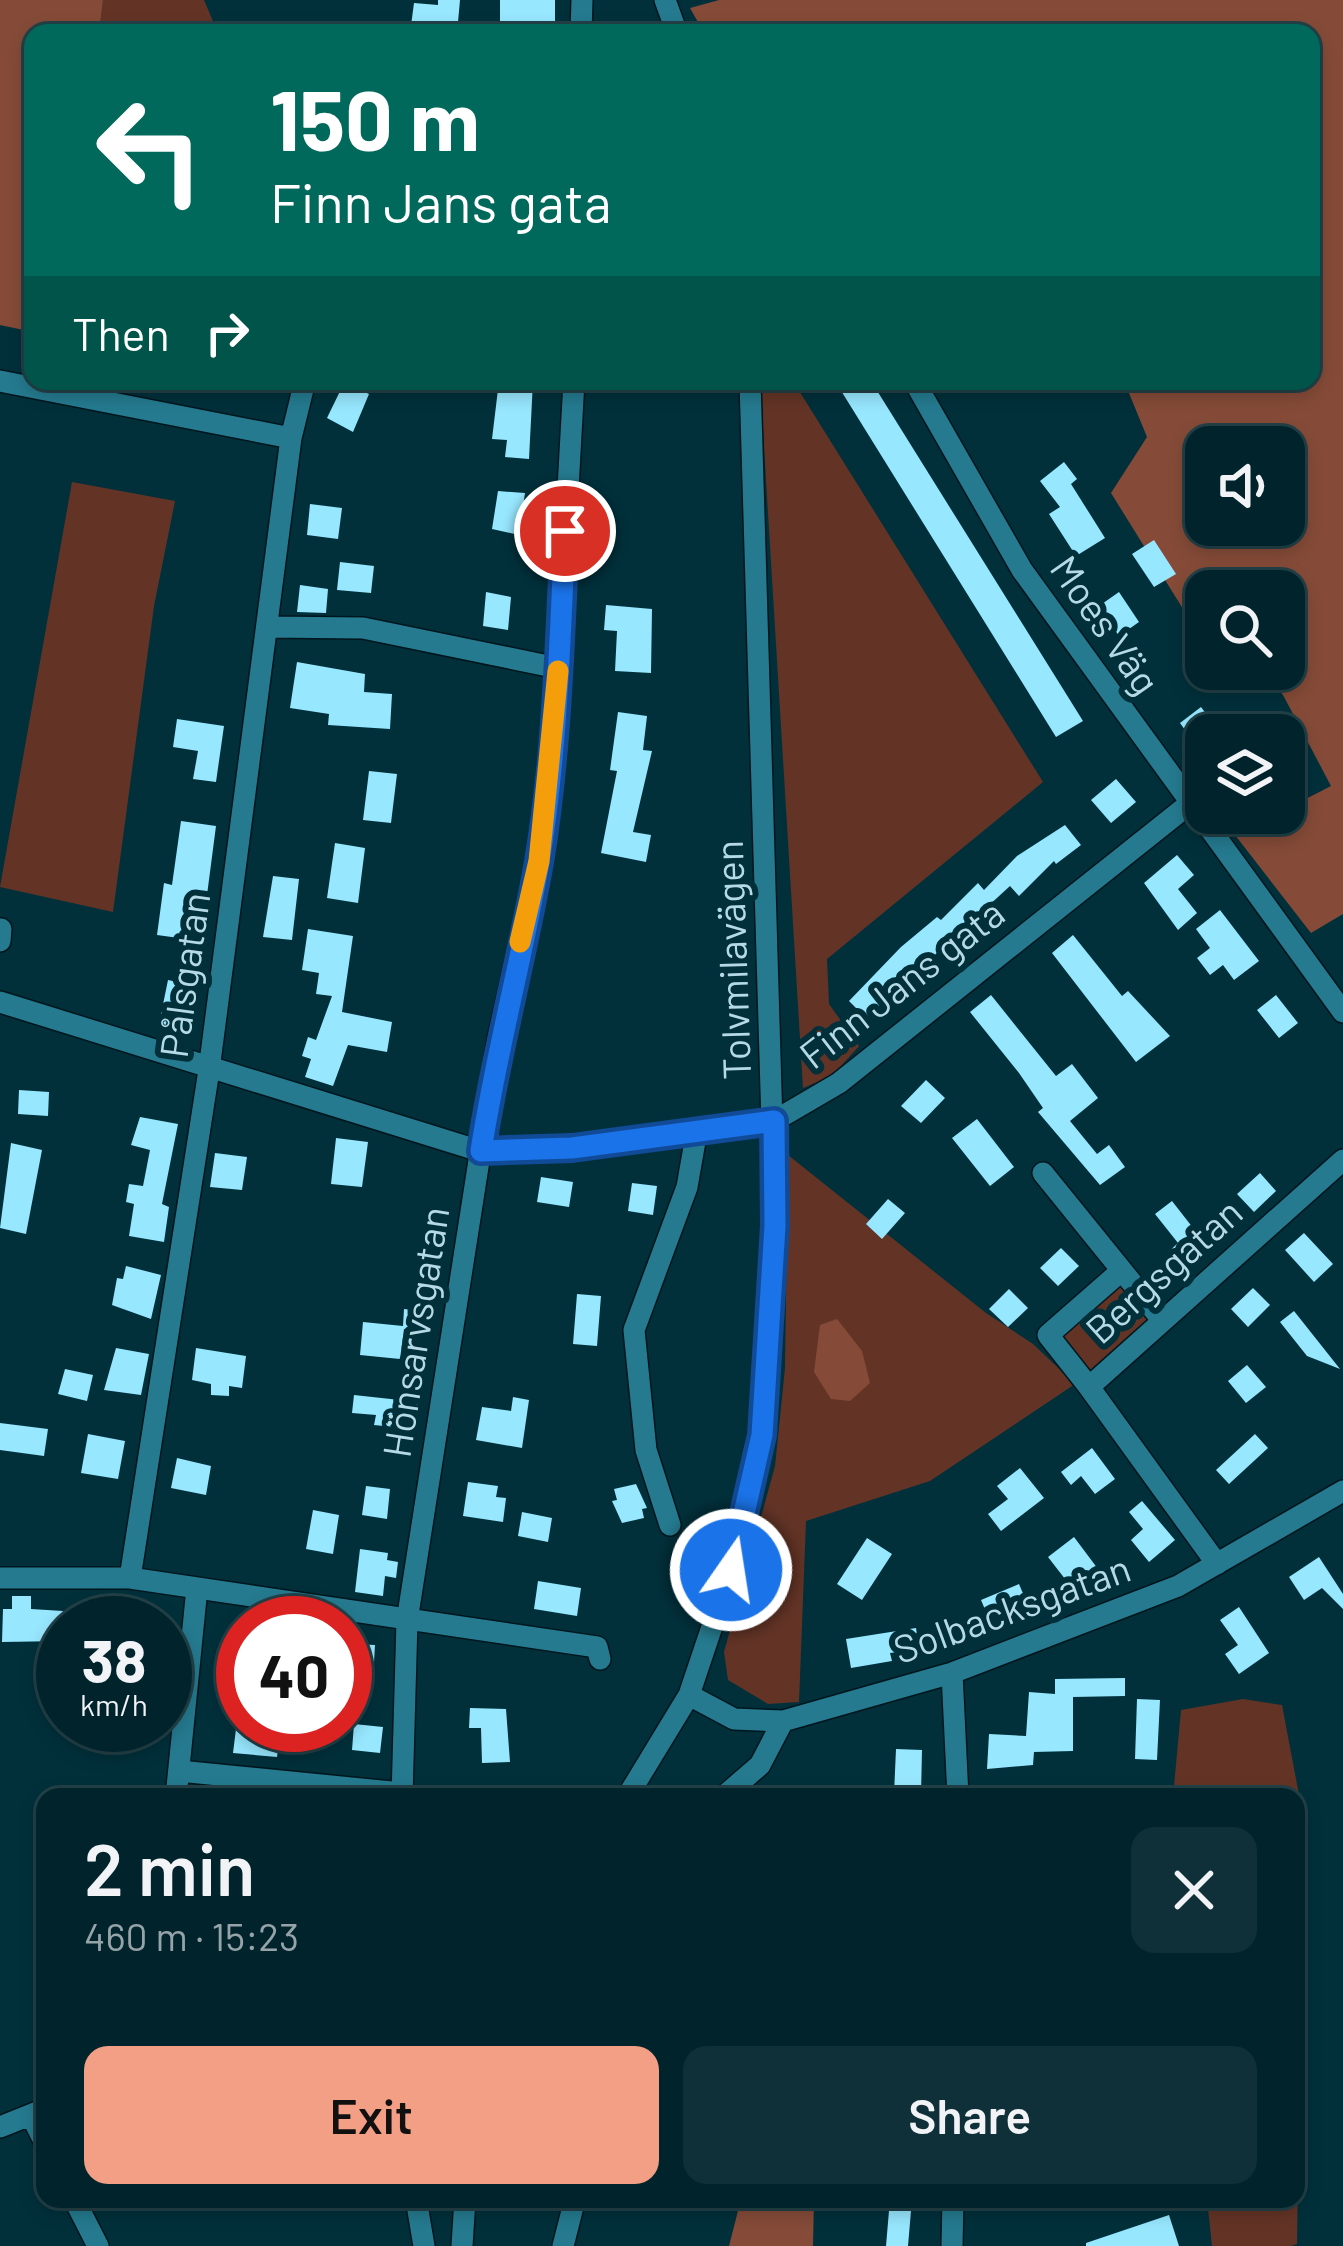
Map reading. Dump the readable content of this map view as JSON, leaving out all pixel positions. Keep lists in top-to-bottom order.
{
  "streets": {
    "street": [
      "Moes Väg",
      "Tolvmilavägen",
      "Pålsgatan",
      "Finn Jans gata",
      "Bergsgatan",
      "Hönsarvsgatan",
      "Solbacksgatan"
    ]
  },
  "crossings": [
    ["Tolvmilavägen", "Finn Jans gata"],
    ["Tolvmilavägen", "Solbacksgatan"],
    ["Pålsgatan", "Finn Jans gata"],
    ["Finn Jans gata", "Hönsarvsgatan"],
    ["Bergsgatan", "Solbacksgatan"]
  ],
  "page": {
    "turn": ["150 m", "Finn Jans gata"],
    "then": "Then",
    "speed": "38 km/h",
    "limit": "40",
    "heading": ["2 min", "460 m · 15:23"],
    "buttons": ["Exit", "Share"]
  }
}
